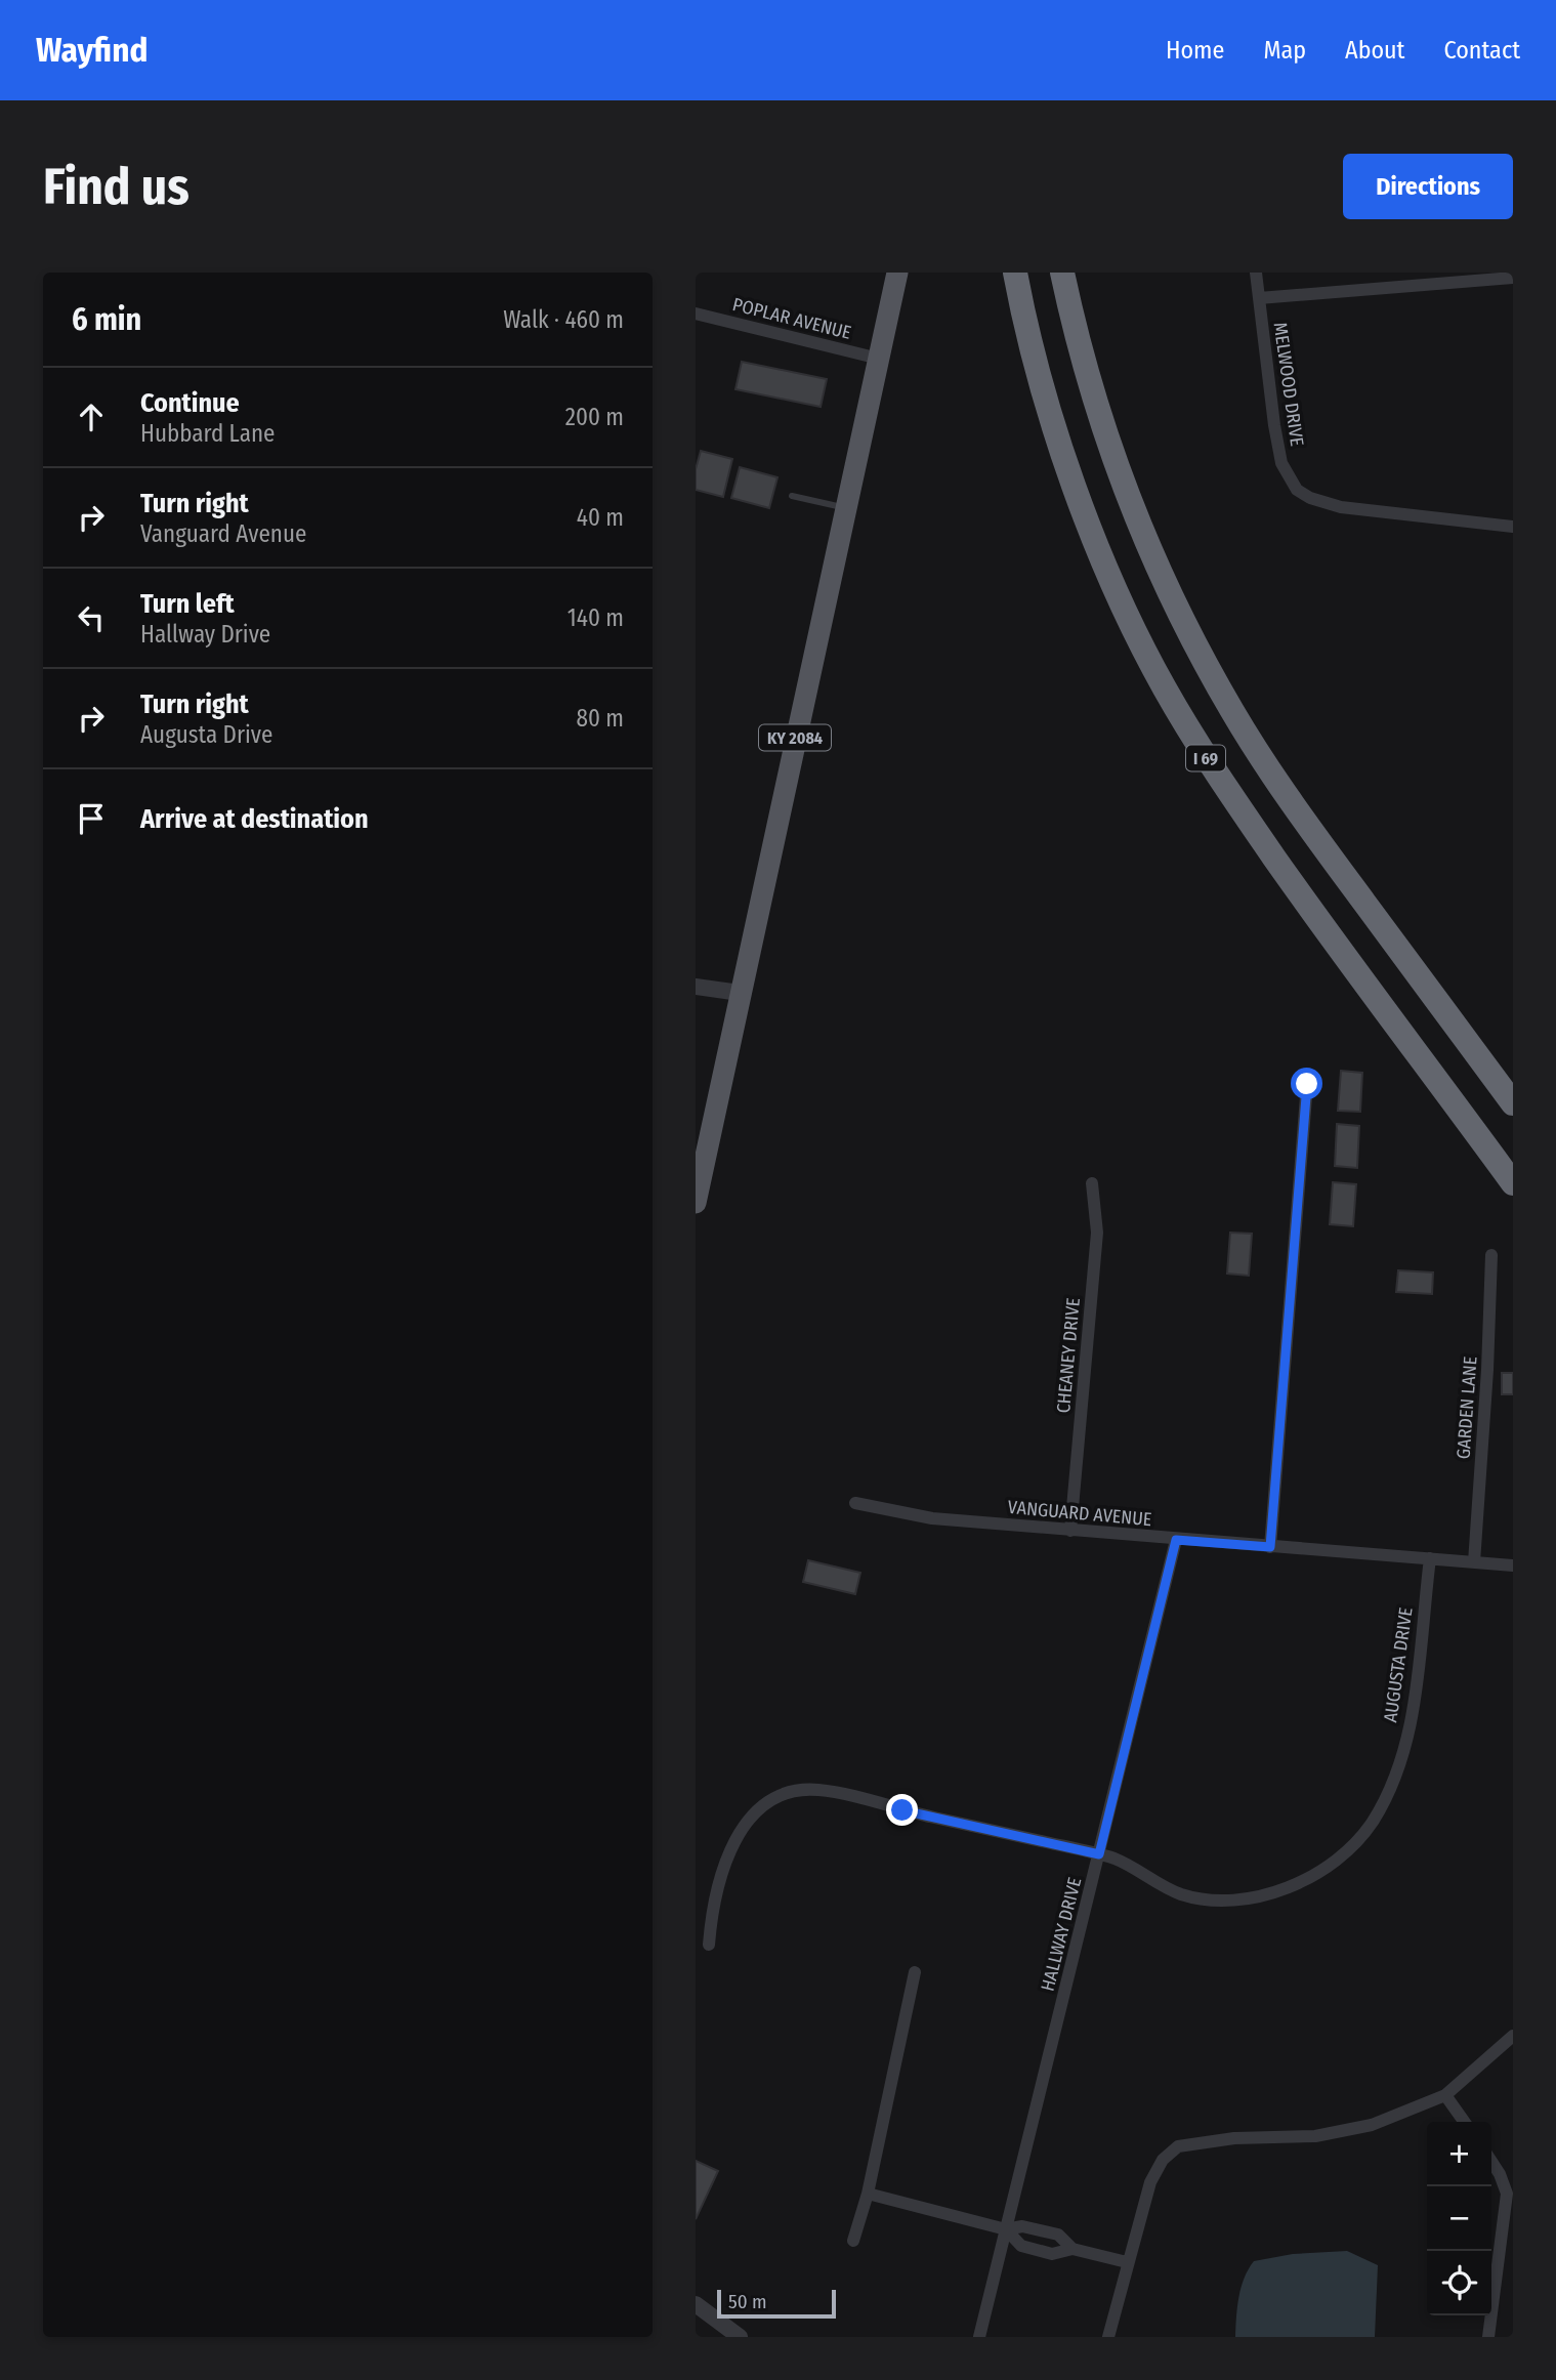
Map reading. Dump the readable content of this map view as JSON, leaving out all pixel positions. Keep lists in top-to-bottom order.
{
  "streets": {
    "highway": ["I 69"],
    "main road": ["KY 2084"],
    "street": [
      "POPLAR AVENUE",
      "MELWOOD DRIVE",
      "CHEANEY DRIVE",
      "GARDEN LANE",
      "VANGUARD AVENUE",
      "AUGUSTA DRIVE",
      "HALLWAY DRIVE"
    ]
  },
  "crossings": [
    ["POPLAR AVENUE", "KY 2084"],
    ["CHEANEY DRIVE", "VANGUARD AVENUE"],
    ["GARDEN LANE", "VANGUARD AVENUE"],
    ["VANGUARD AVENUE", "AUGUSTA DRIVE"],
    ["VANGUARD AVENUE", "HALLWAY DRIVE"],
    ["AUGUSTA DRIVE", "HALLWAY DRIVE"]
  ],
  "scale_bar": "50 m",
  "page": {
    "header": "Wayfind",
    "nav": [
      "Home",
      "Map",
      "About",
      "Contact"
    ],
    "buttons": "Directions",
    "title": "Find us",
    "heading": ["6 min", "Walk · 460 m"],
    "list": [
      ["Continue", "Hubbard Lane", "200 m"],
      ["Turn right", "Vanguard Avenue", "40 m"],
      ["Turn left", "Hallway Drive", "140 m"],
      ["Turn right", "Augusta Drive", "80 m"],
      "Arrive at destination"
    ],
    "map_buttons": ["+", "−"],
    "scale": "50 m"
  }
}
